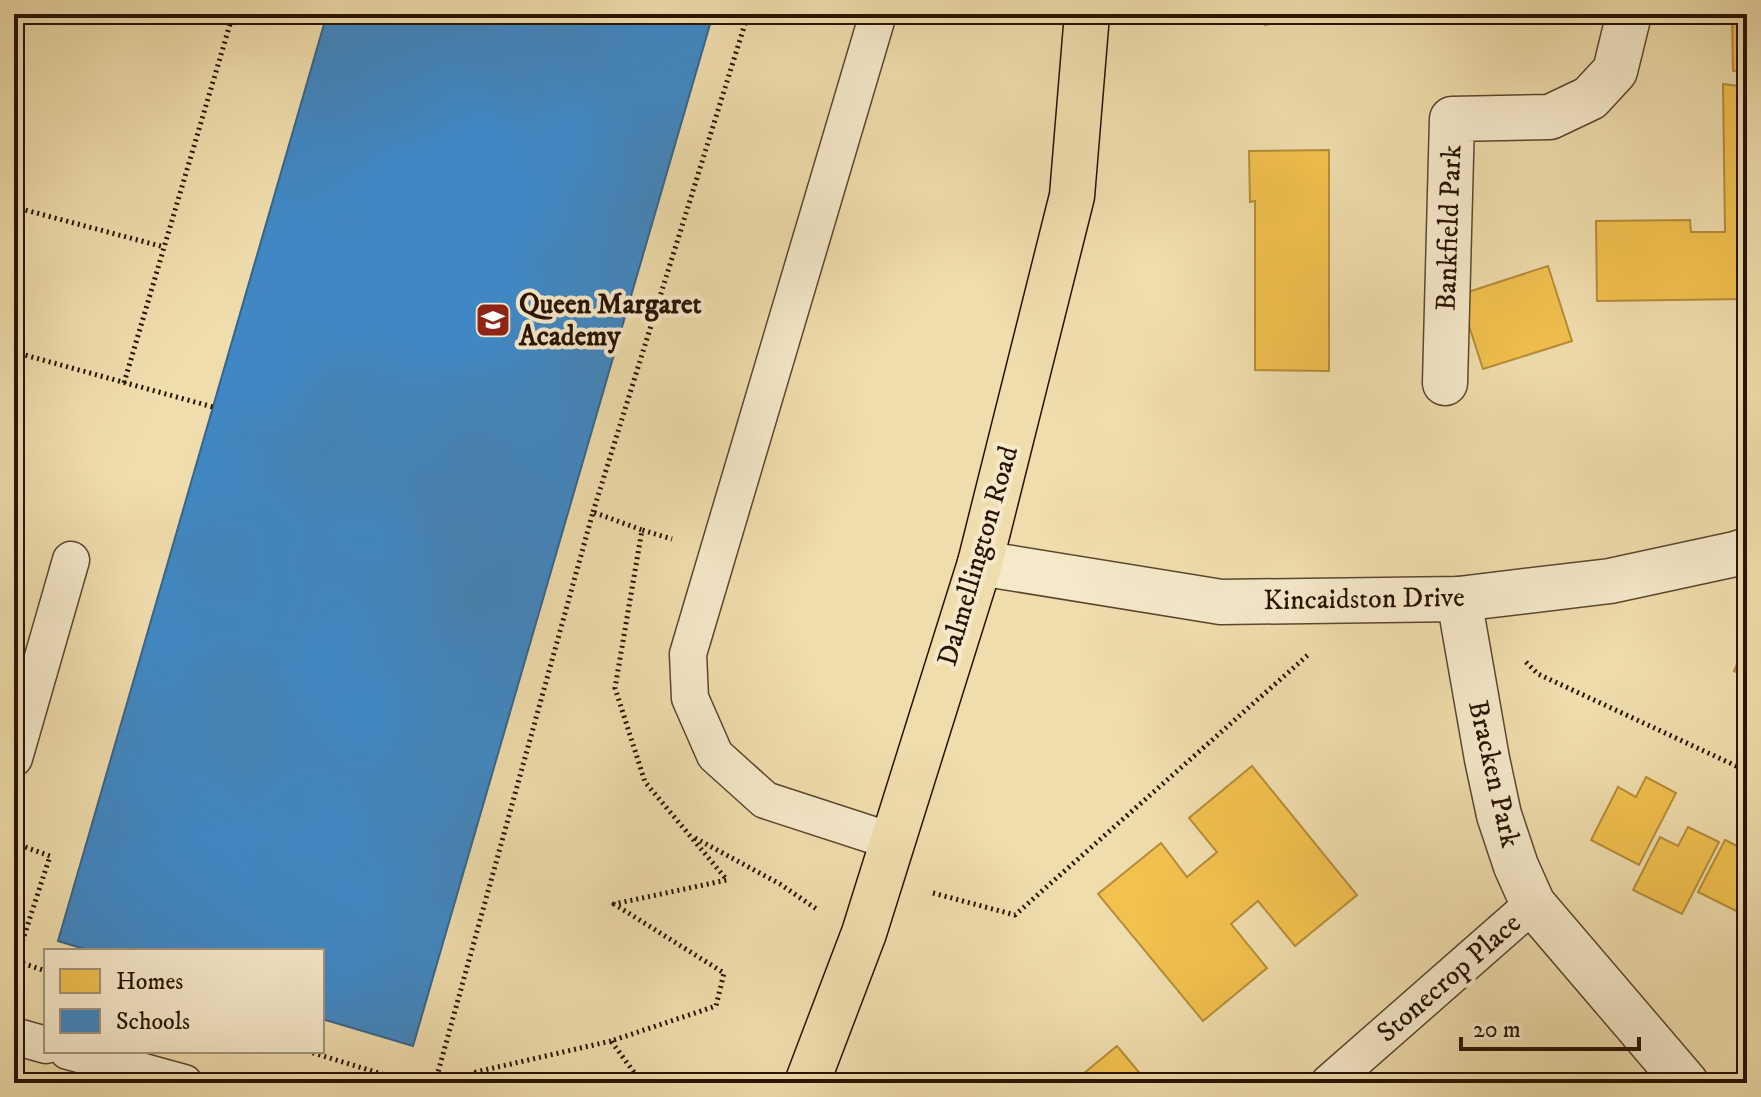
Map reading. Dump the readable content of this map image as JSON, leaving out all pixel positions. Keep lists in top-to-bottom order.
{
  "streets": {
    "main road": ["Dalmellington Road"],
    "street": ["Bankfield Park", "Kincaidston Drive", "Bracken Park"],
    "lane": ["Stonecrop Place"]
  },
  "crossings": [
    ["Dalmellington Road", "Kincaidston Drive"],
    ["Kincaidston Drive", "Bracken Park"],
    ["Bracken Park", "Stonecrop Place"]
  ],
  "places": {
    "school or university": ["Queen Margaret Academy"]
  },
  "legend": ["Homes", "Schools"],
  "scale_bar": "20 m"
}
